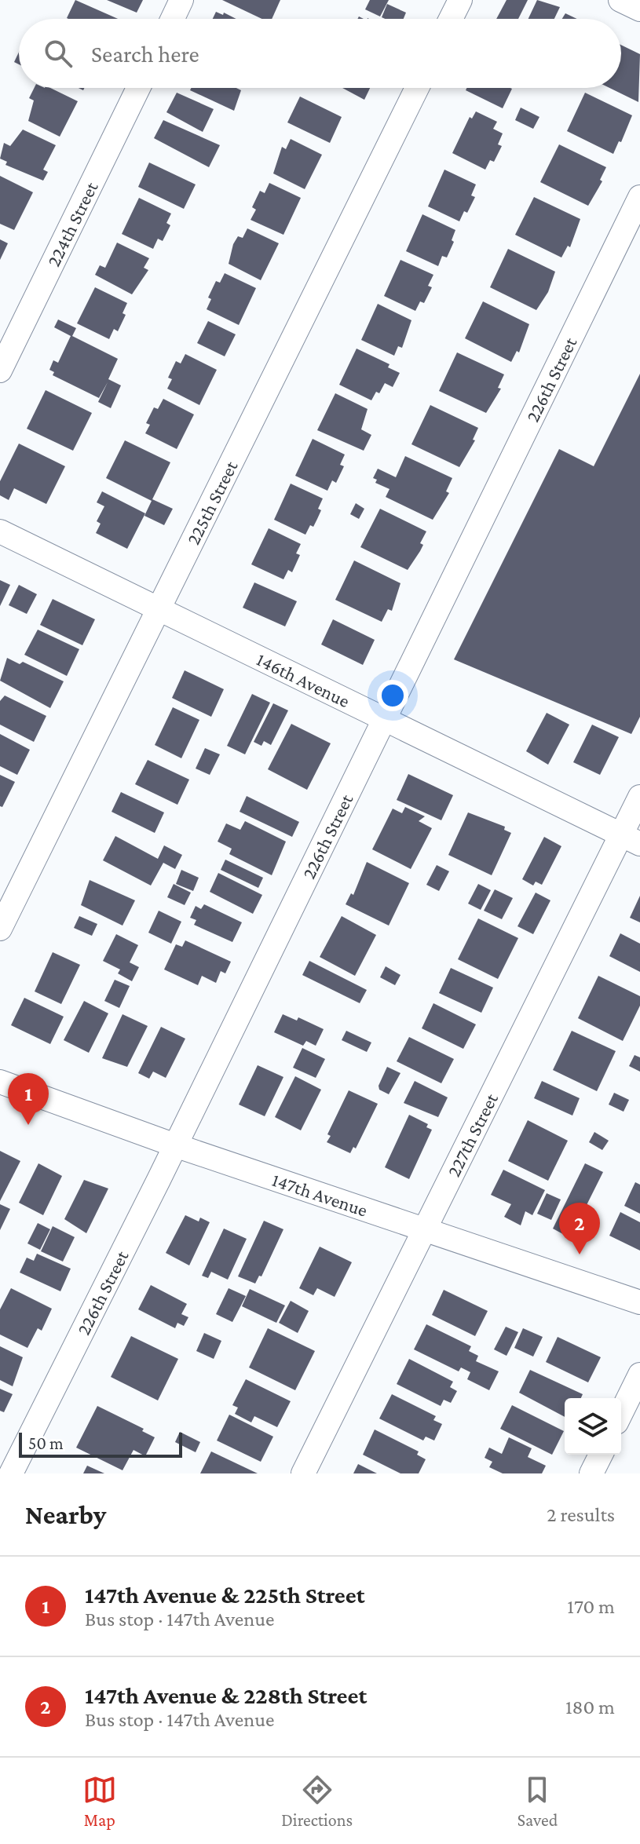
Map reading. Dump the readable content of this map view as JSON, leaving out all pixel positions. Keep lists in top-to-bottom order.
{
  "streets": {
    "street": [
      "224th Street",
      "226th Street",
      "225th Street",
      "146th Avenue",
      "227th Street",
      "147th Avenue"
    ]
  },
  "crossings": [
    ["226th Street", "146th Avenue"],
    ["226th Street", "147th Avenue"],
    ["225th Street", "146th Avenue"],
    ["146th Avenue", "227th Street"],
    ["227th Street", "147th Avenue"]
  ],
  "scale_bar": "50 m",
  "page": {
    "search": "Search here",
    "pins": ["1", "2"],
    "scale": "50 m",
    "heading": ["Nearby", "2 results"],
    "list": [
      {
        "mark": "1",
        "name": "147th Avenue & 225th Street",
        "note": "Bus stop · 147th Avenue",
        "value": "170 m"
      },
      {
        "mark": "2",
        "name": "147th Avenue & 228th Street",
        "note": "Bus stop · 147th Avenue",
        "value": "180 m"
      }
    ],
    "nav": ["Map", "Directions", "Saved"]
  }
}
